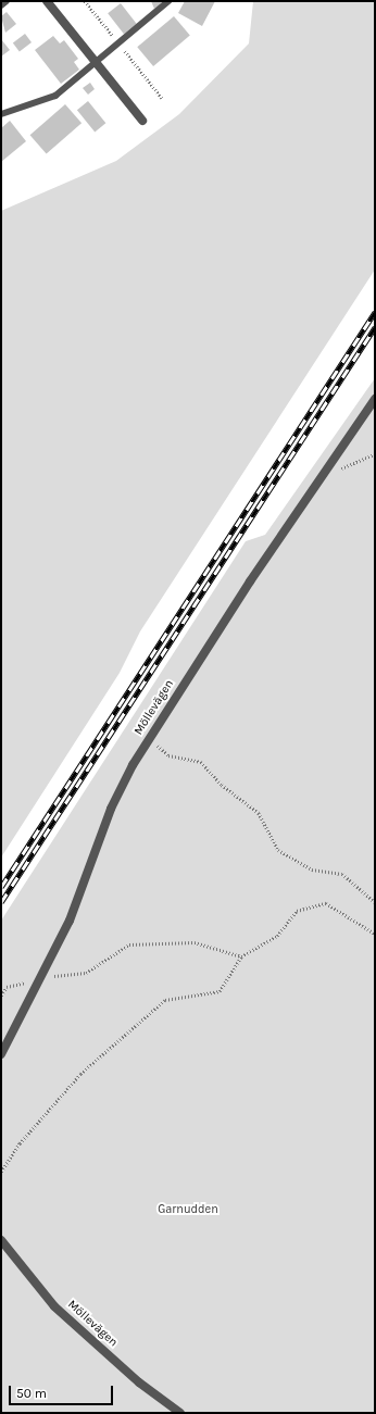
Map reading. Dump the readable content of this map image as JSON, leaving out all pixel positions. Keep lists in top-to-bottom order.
{
  "streets": {
    "street": ["Möllevägen"]
  },
  "parks": ["Garnudden"],
  "scale_bar": "50 m"
}
